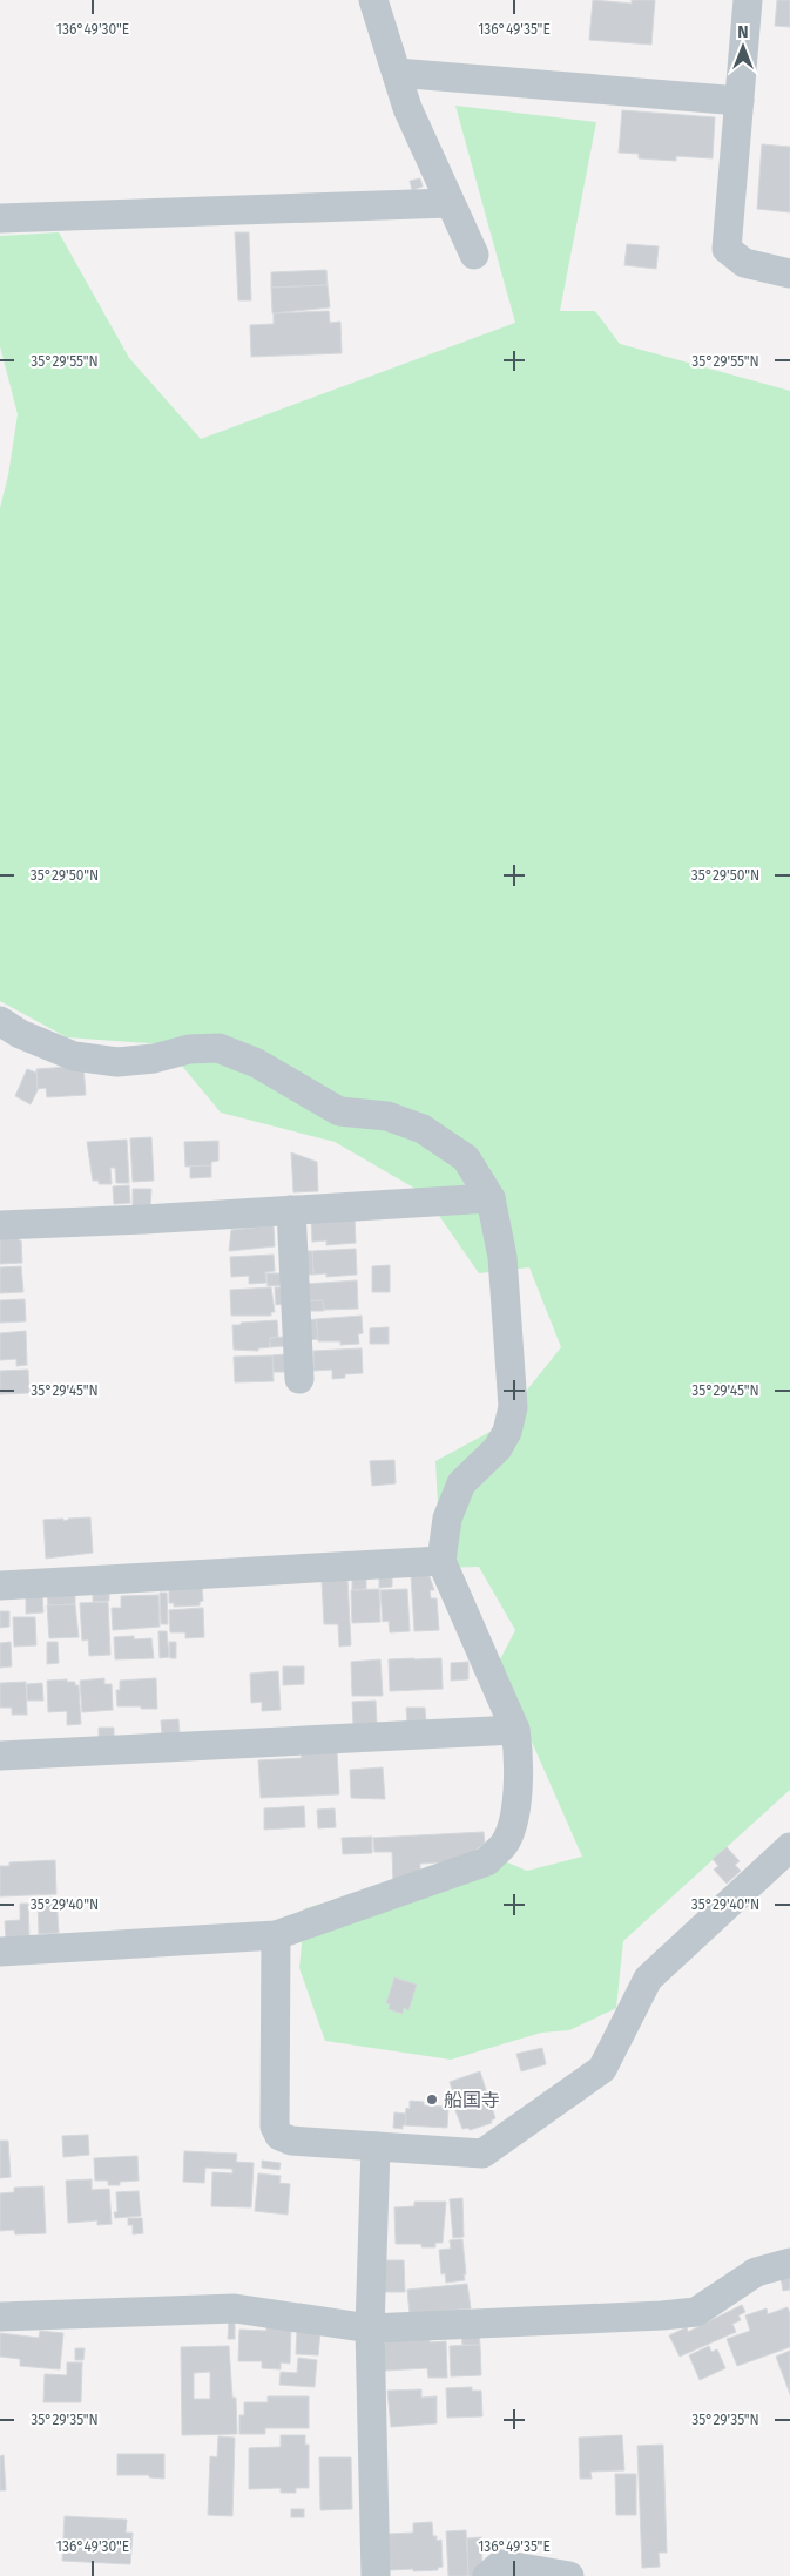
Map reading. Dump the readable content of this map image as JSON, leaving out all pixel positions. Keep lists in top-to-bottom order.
{
  "places": ["船国寺"],
  "north": "top",
  "coordinates": [
    "136°49'30\"E",
    "136°49'35\"E",
    "35°29'55\"N",
    "35°29'50\"N",
    "35°29'45\"N",
    "35°29'40\"N",
    "35°29'35\"N"
  ]
}
